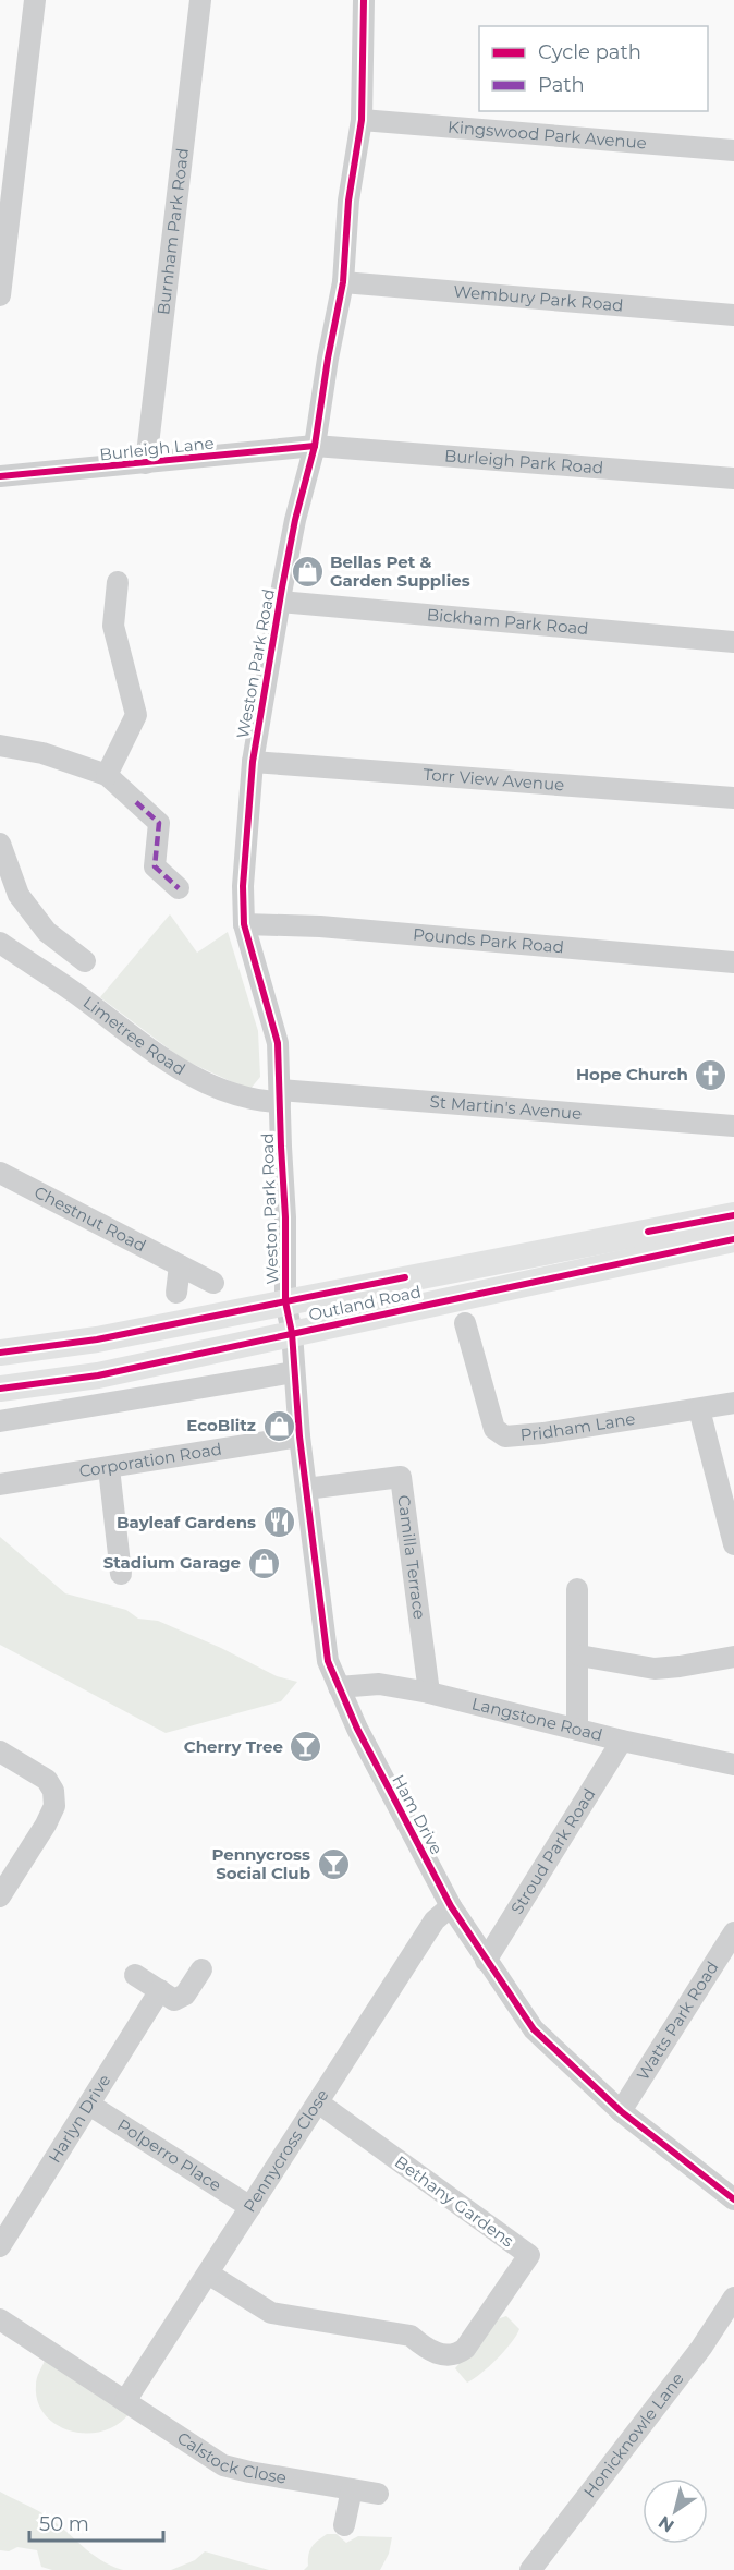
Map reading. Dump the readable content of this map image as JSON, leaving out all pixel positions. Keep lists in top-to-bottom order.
{
  "streets": {
    "main road": ["Outland Road"],
    "street": [
      "Kingswood Park Avenue",
      "Burnham Park Road",
      "Wembury Park Road",
      "Burleigh Lane",
      "Burleigh Park Road",
      "Bickham Park Road",
      "Weston Park Road",
      "Torr View Avenue",
      "Pounds Park Road",
      "Limetree Road",
      "St Martin's Avenue",
      "Chestnut Road",
      "Pridham Lane",
      "Corporation Road",
      "Camilla Terrace",
      "Langstone Road",
      "Ham Drive",
      "Stroud Park Road",
      "Watts Park Road",
      "Harlyn Drive",
      "Pennycross Close",
      "Polperro Place",
      "Bethany Gardens",
      "Honicknowle Lane",
      "Calstock Close"
    ]
  },
  "crossings": [
    ["Kingswood Park Avenue", "Weston Park Road"],
    ["Burnham Park Road", "Burleigh Lane"],
    ["Wembury Park Road", "Weston Park Road"],
    ["Burleigh Lane", "Burleigh Park Road"],
    ["Burleigh Lane", "Weston Park Road"],
    ["Burleigh Park Road", "Weston Park Road"],
    ["Bickham Park Road", "Weston Park Road"],
    ["Weston Park Road", "Torr View Avenue"],
    ["Weston Park Road", "Pounds Park Road"],
    ["Weston Park Road", "Limetree Road"],
    ["Weston Park Road", "St Martin's Avenue"],
    ["Weston Park Road", "Outland Road"],
    ["Weston Park Road", "Ham Drive"],
    ["Limetree Road", "St Martin's Avenue"],
    ["Outland Road", "Ham Drive"],
    ["Corporation Road", "Ham Drive"],
    ["Camilla Terrace", "Langstone Road"],
    ["Camilla Terrace", "Ham Drive"],
    ["Langstone Road", "Ham Drive"],
    ["Langstone Road", "Stroud Park Road"],
    ["Ham Drive", "Stroud Park Road"],
    ["Ham Drive", "Watts Park Road"],
    ["Ham Drive", "Pennycross Close"],
    ["Harlyn Drive", "Polperro Place"],
    ["Pennycross Close", "Polperro Place"],
    ["Pennycross Close", "Bethany Gardens"],
    ["Pennycross Close", "Calstock Close"]
  ],
  "places": {
    "shop": ["Bellas Pet & Garden Supplies", "EcoBlitz", "Stadium Garage"],
    "church": ["Hope Church"],
    "restaurant": ["Bayleaf Gardens"],
    "bar": ["Cherry Tree", "Pennycross Social Club"]
  },
  "legend": ["Cycle path", "Path"],
  "scale_bar": "50 m",
  "north": "bottom left"
}
